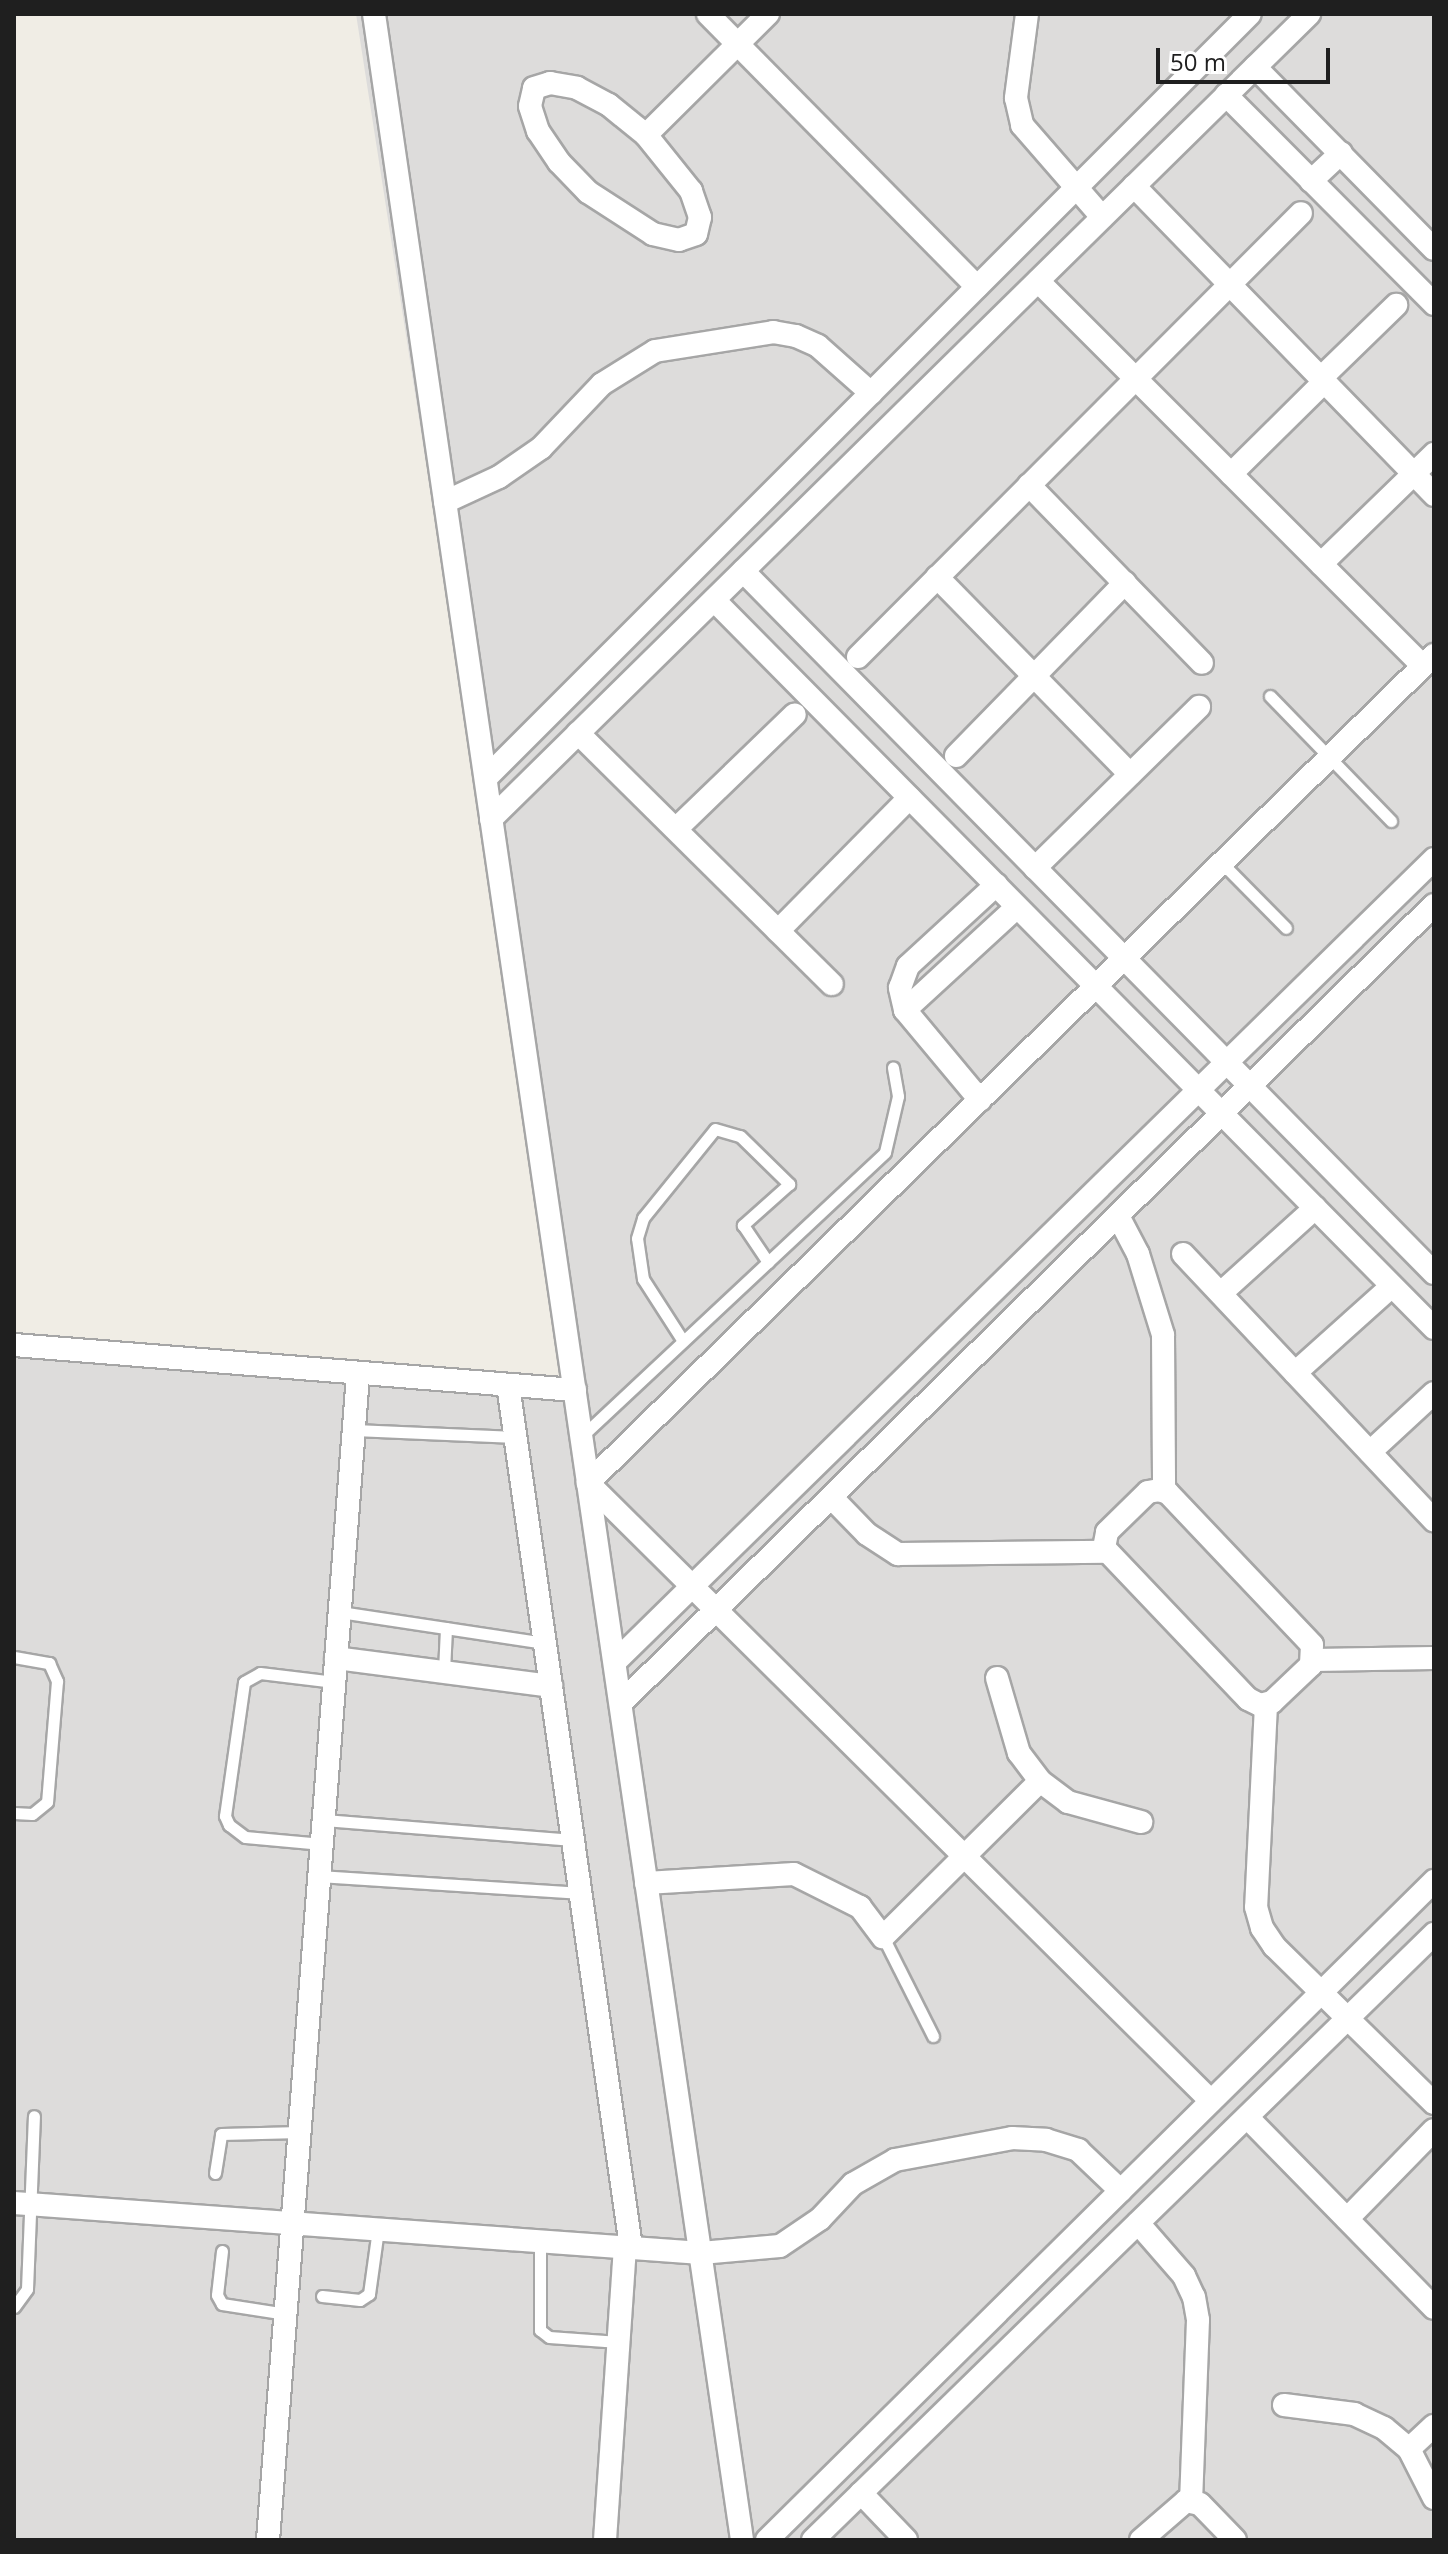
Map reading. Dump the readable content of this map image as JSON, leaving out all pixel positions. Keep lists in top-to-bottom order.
{
  "scale_bar": "50 m"
}
